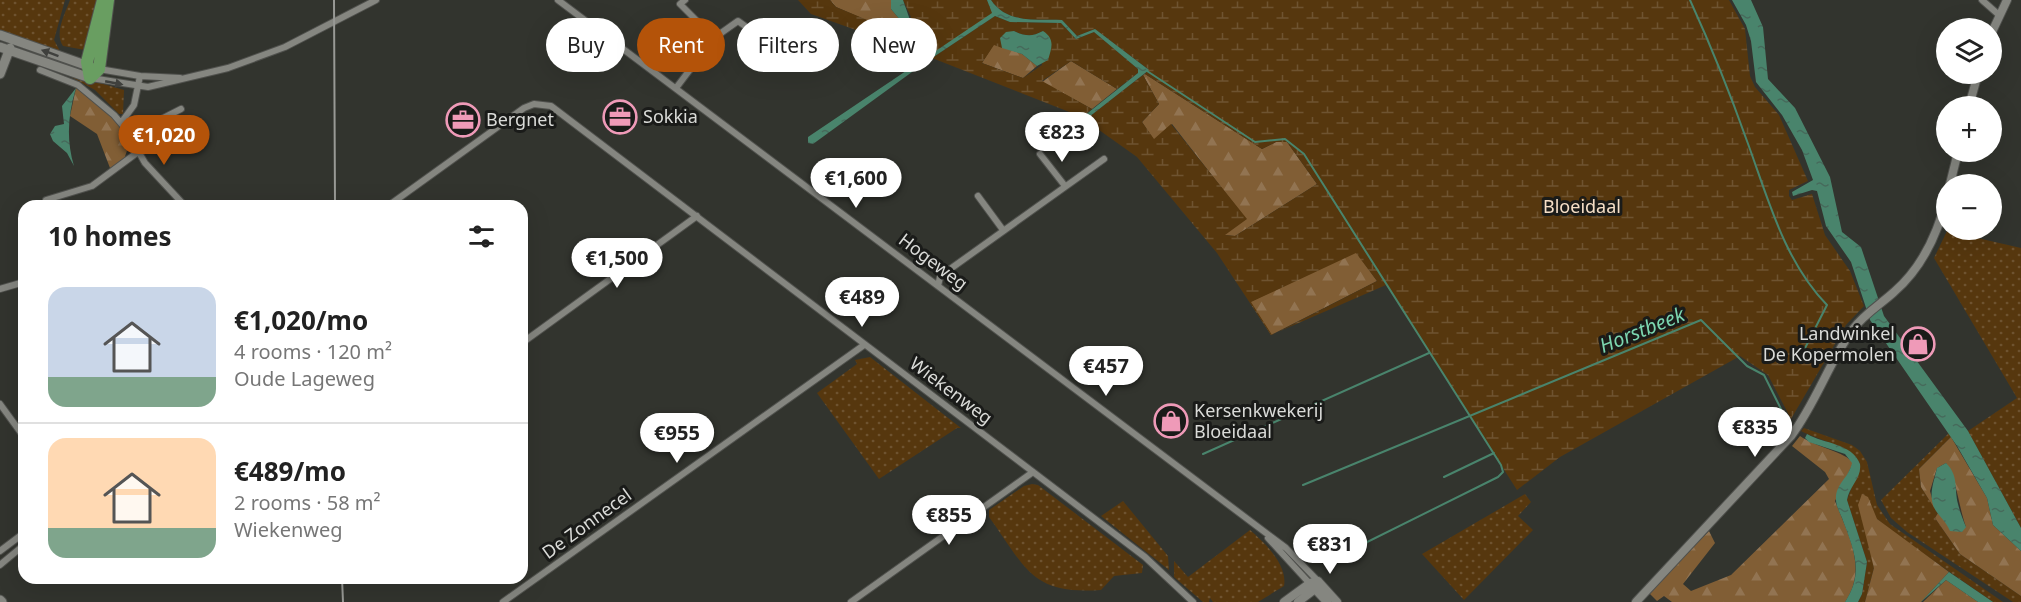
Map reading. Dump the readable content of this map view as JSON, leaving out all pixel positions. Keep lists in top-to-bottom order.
{
  "streets": {
    "street": ["Hogeweg", "Wiekenweg", "De Zonnecel"]
  },
  "crossings": [
    ["Wiekenweg", "De Zonnecel"]
  ],
  "water": ["Horstbeek"],
  "parks": ["Bloeidaal"],
  "places": {
    "office": ["Sokkia", "Bergnet"],
    "shop": ["Landwinkel De Kopermolen", "Kersenkwekerij Bloeidaal"]
  },
  "page": {
    "map_buttons": ["+", "−"],
    "chip": [
      "Buy",
      "Rent",
      "Filters",
      "New"
    ],
    "price": [
      "€823",
      "€1,020",
      "€1,600",
      "€1,500",
      "€489",
      "€457",
      "€835",
      "€955",
      "€855",
      "€831"
    ],
    "heading": "10 homes",
    "list": [
      {
        "name": "€1,020/mo",
        "note": "4 rooms · 120 m² · Oude Lageweg"
      },
      {
        "name": "€489/mo",
        "note": "2 rooms · 58 m² · Wiekenweg"
      }
    ]
  }
}
